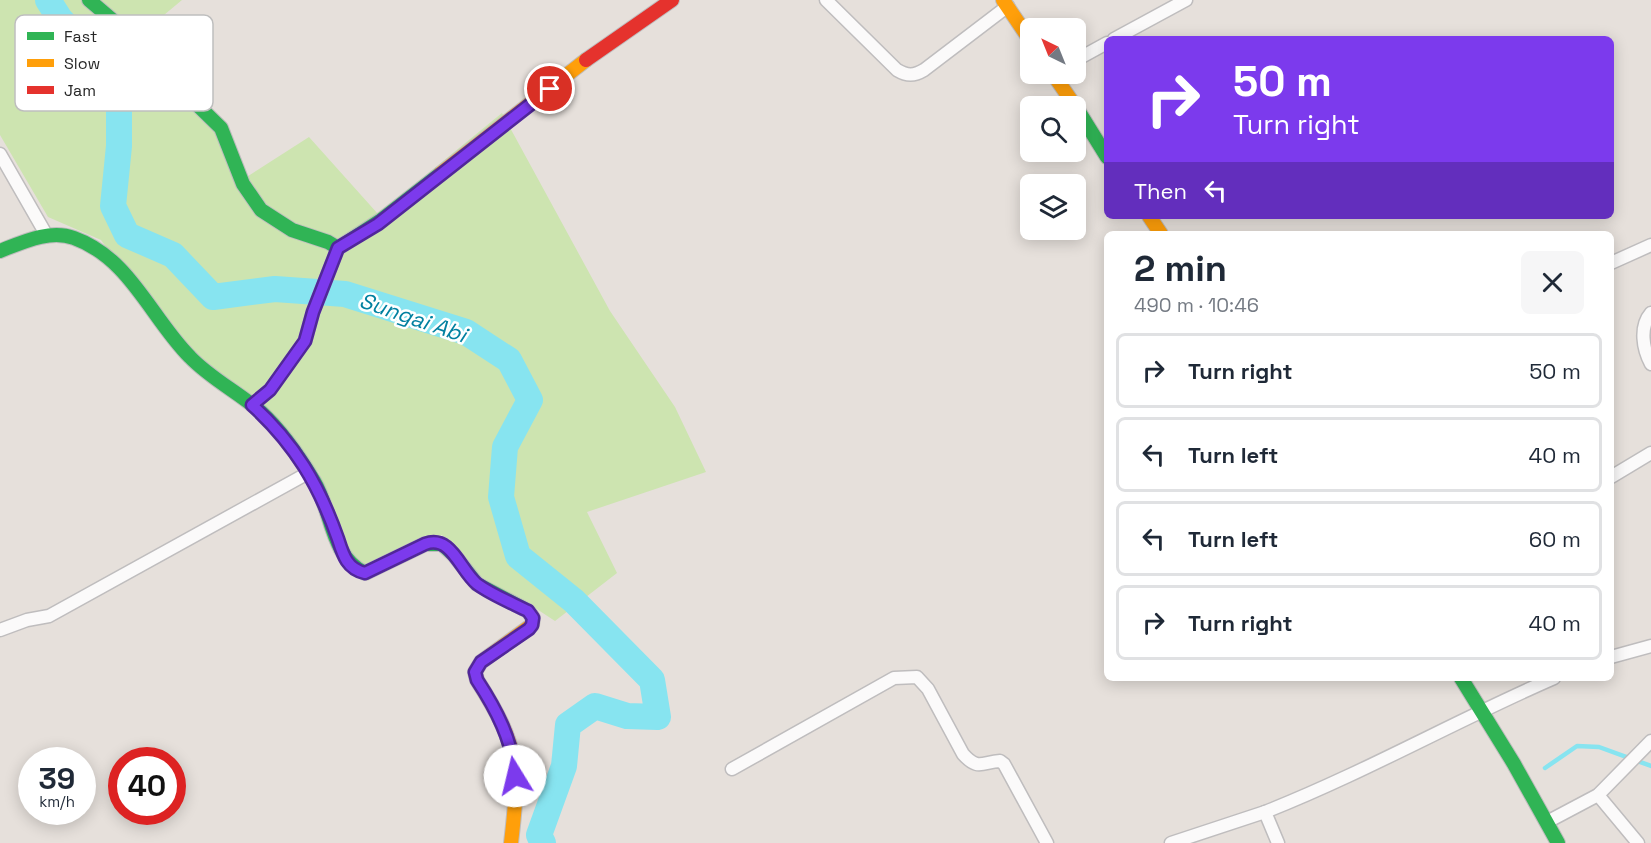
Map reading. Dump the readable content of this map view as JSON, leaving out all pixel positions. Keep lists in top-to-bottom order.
{
  "water": ["Sungai Abi"],
  "legend": ["Fast", "Slow", "Jam"],
  "north": "top left",
  "page": {
    "turn": ["50 m", "Turn right"],
    "then": "Then",
    "heading": ["2 min", "490 m · 10:46"],
    "list": [
      {
        "name": "Turn right",
        "value": "50 m"
      },
      {
        "name": "Turn left",
        "value": "40 m"
      },
      {
        "name": "Turn left",
        "value": "60 m"
      },
      {
        "name": "Turn right",
        "value": "40 m"
      }
    ],
    "speed": "39 km/h",
    "limit": "40"
  }
}
